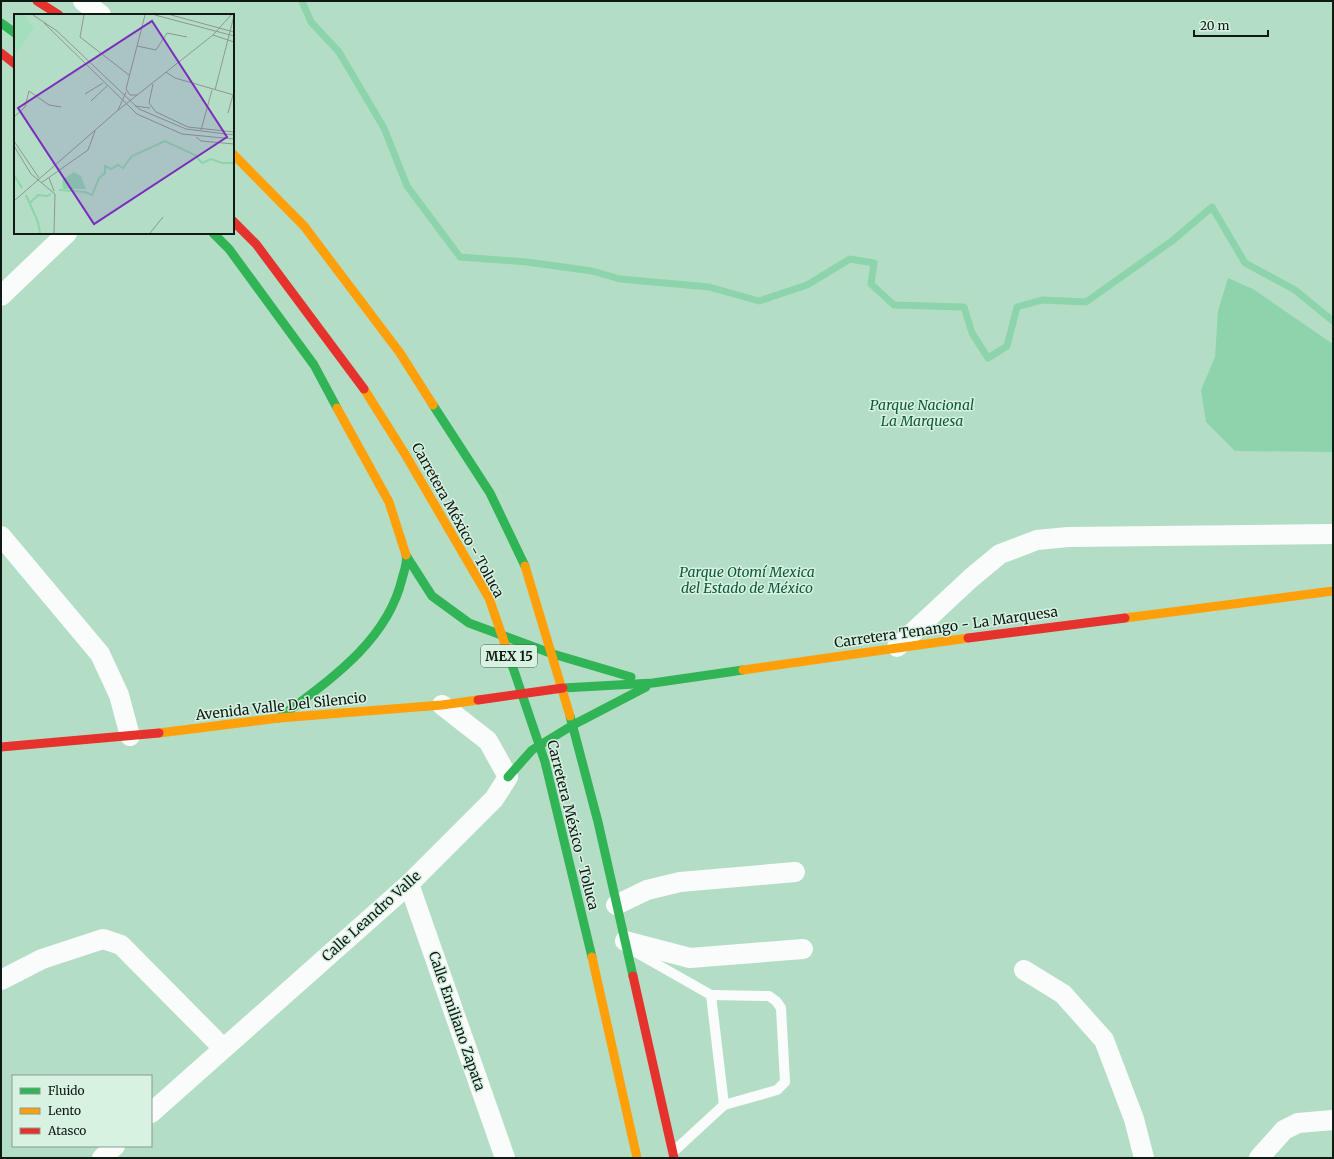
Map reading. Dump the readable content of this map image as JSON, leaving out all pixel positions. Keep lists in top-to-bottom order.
{
  "streets": {
    "main road": [
      "Carretera México - Toluca",
      "Carretera Tenango - La Marquesa",
      "MEX 15",
      "Avenida Valle Del Silencio"
    ],
    "street": ["Calle Leandro Valle", "Calle Emiliano Zapata"]
  },
  "crossings": [
    ["Carretera Tenango - La Marquesa", "Avenida Valle Del Silencio"],
    ["Calle Leandro Valle", "Calle Emiliano Zapata"]
  ],
  "parks": ["Parque Nacional La Marquesa", "Parque Otomí Mexica del Estado de México"],
  "legend": ["Fluido", "Lento", "Atasco"],
  "scale_bar": "20 m"
}
